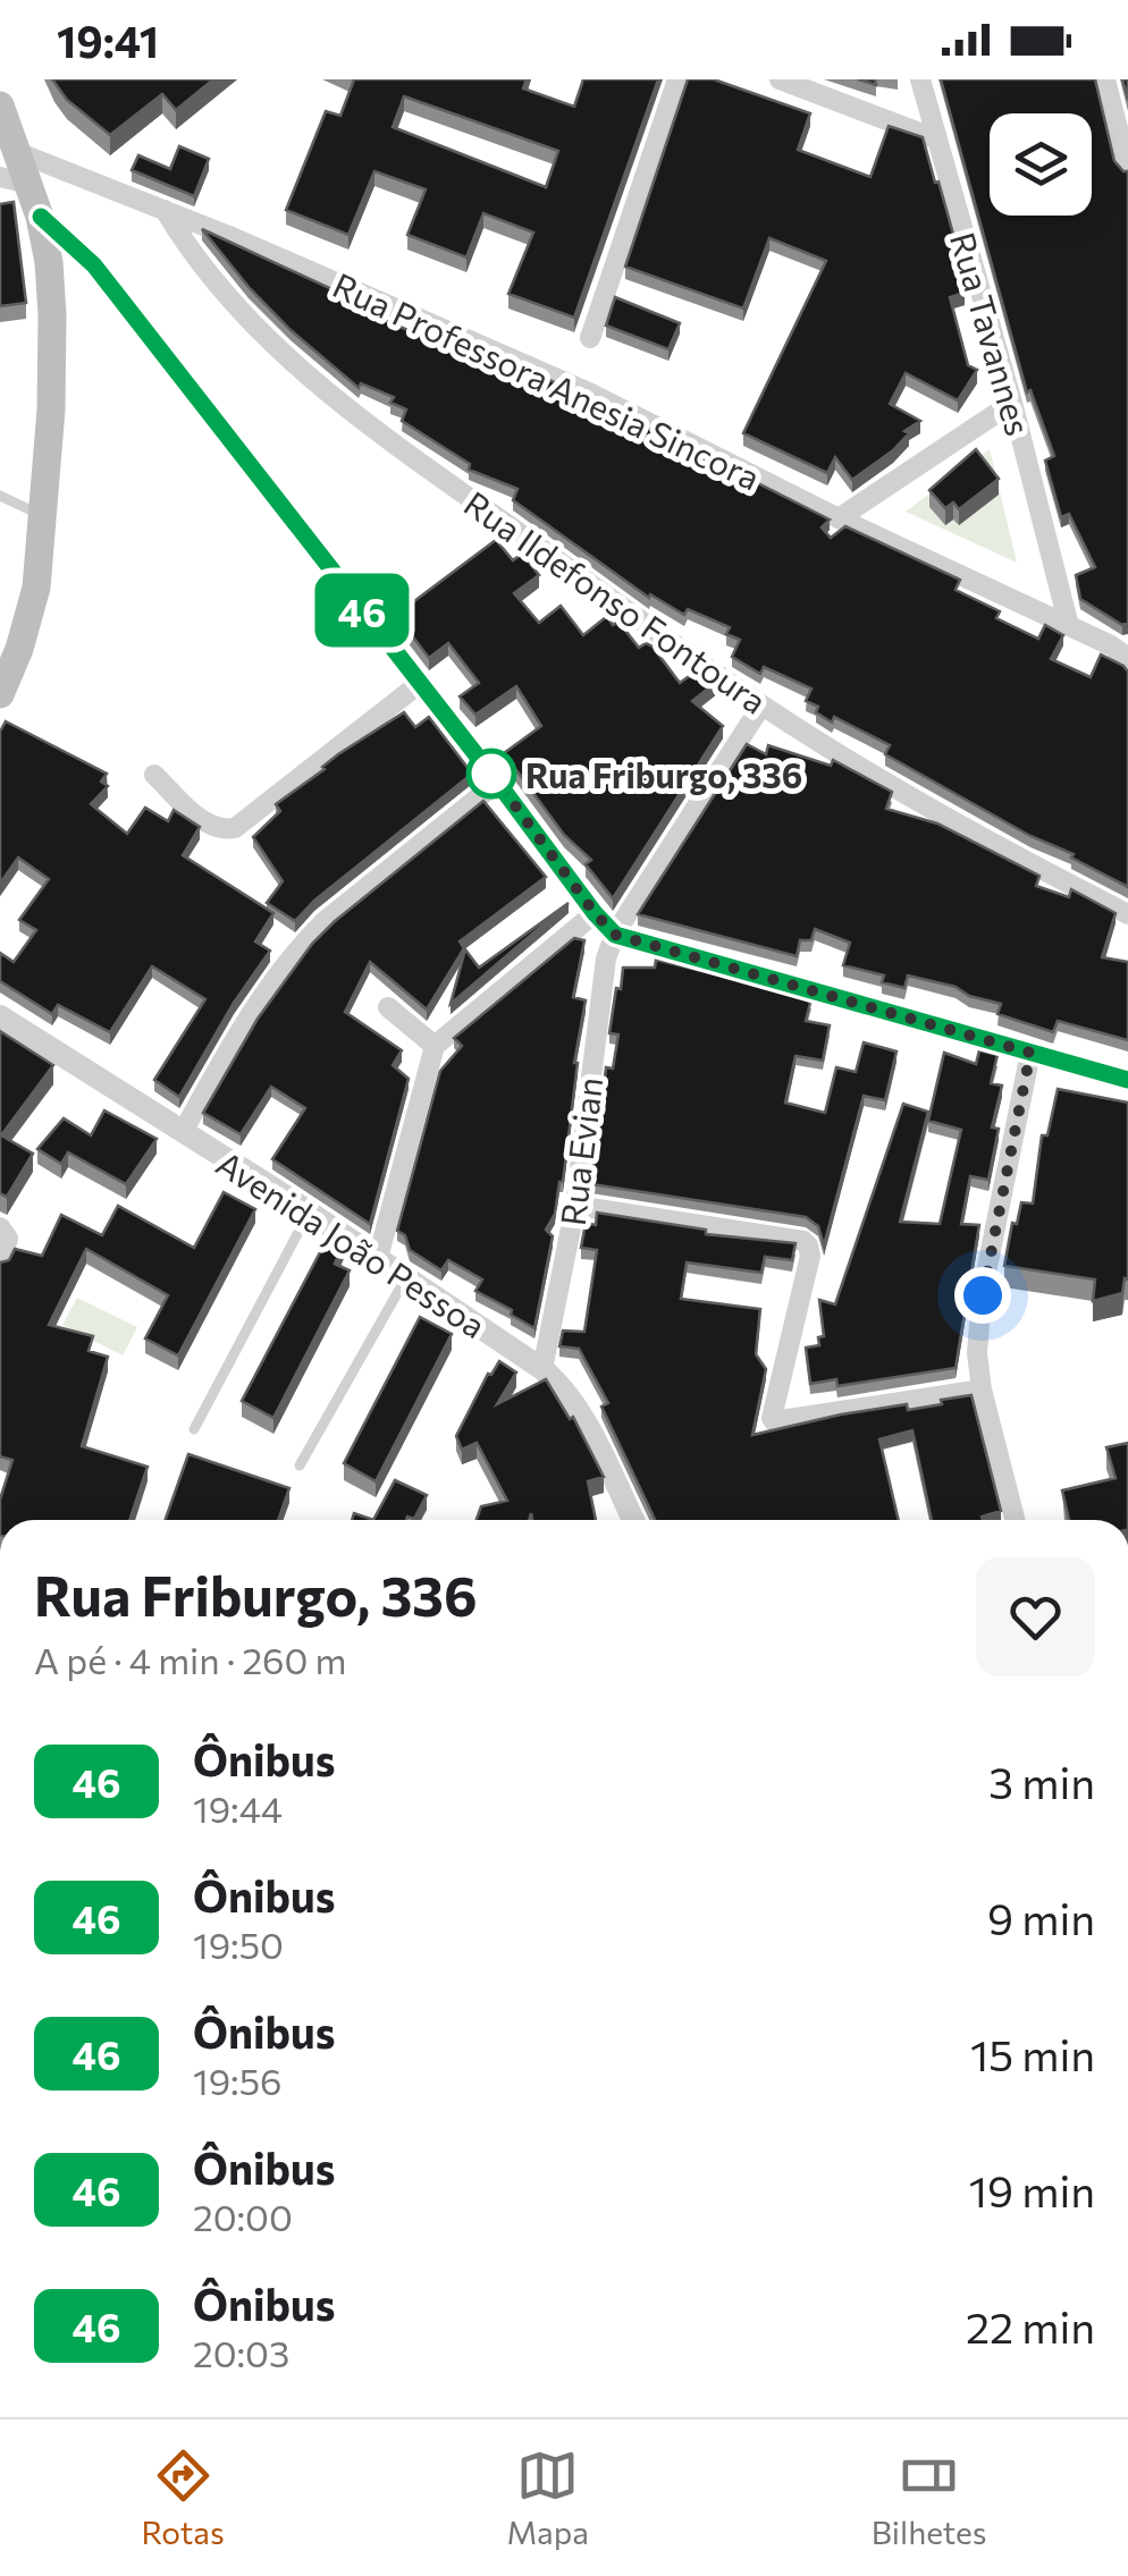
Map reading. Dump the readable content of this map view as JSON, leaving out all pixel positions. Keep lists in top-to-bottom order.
{
  "streets": {
    "street": [
      "Rua Tavannes",
      "Rua Professora Anesia Sincora",
      "Rua Ildefonso Fontoura",
      "Rua Evian",
      "Avenida João Pessoa"
    ]
  },
  "crossings": [
    ["Rua Tavannes", "Rua Professora Anesia Sincora"],
    ["Rua Professora Anesia Sincora", "Rua Ildefonso Fontoura"],
    ["Rua Ildefonso Fontoura", "Rua Evian"],
    ["Rua Evian", "Avenida João Pessoa"]
  ],
  "places": ["Rua Friburgo, 336"],
  "lines": ["bus line 46"],
  "page": {
    "status": "19:41",
    "on_map": "46",
    "heading": ["Rua Friburgo, 336", "A pé · 4 min · 260 m"],
    "list": [
      {
        "mark": "46",
        "name": "Ônibus",
        "note": "19:44",
        "value": "3 min"
      },
      {
        "mark": "46",
        "name": "Ônibus",
        "note": "19:50",
        "value": "9 min"
      },
      {
        "mark": "46",
        "name": "Ônibus",
        "note": "19:56",
        "value": "15 min"
      },
      {
        "mark": "46",
        "name": "Ônibus",
        "note": "20:00",
        "value": "19 min"
      },
      {
        "mark": "46",
        "name": "Ônibus",
        "note": "20:03",
        "value": "22 min"
      }
    ],
    "tabs": ["Rotas", "Mapa", "Bilhetes"]
  }
}
